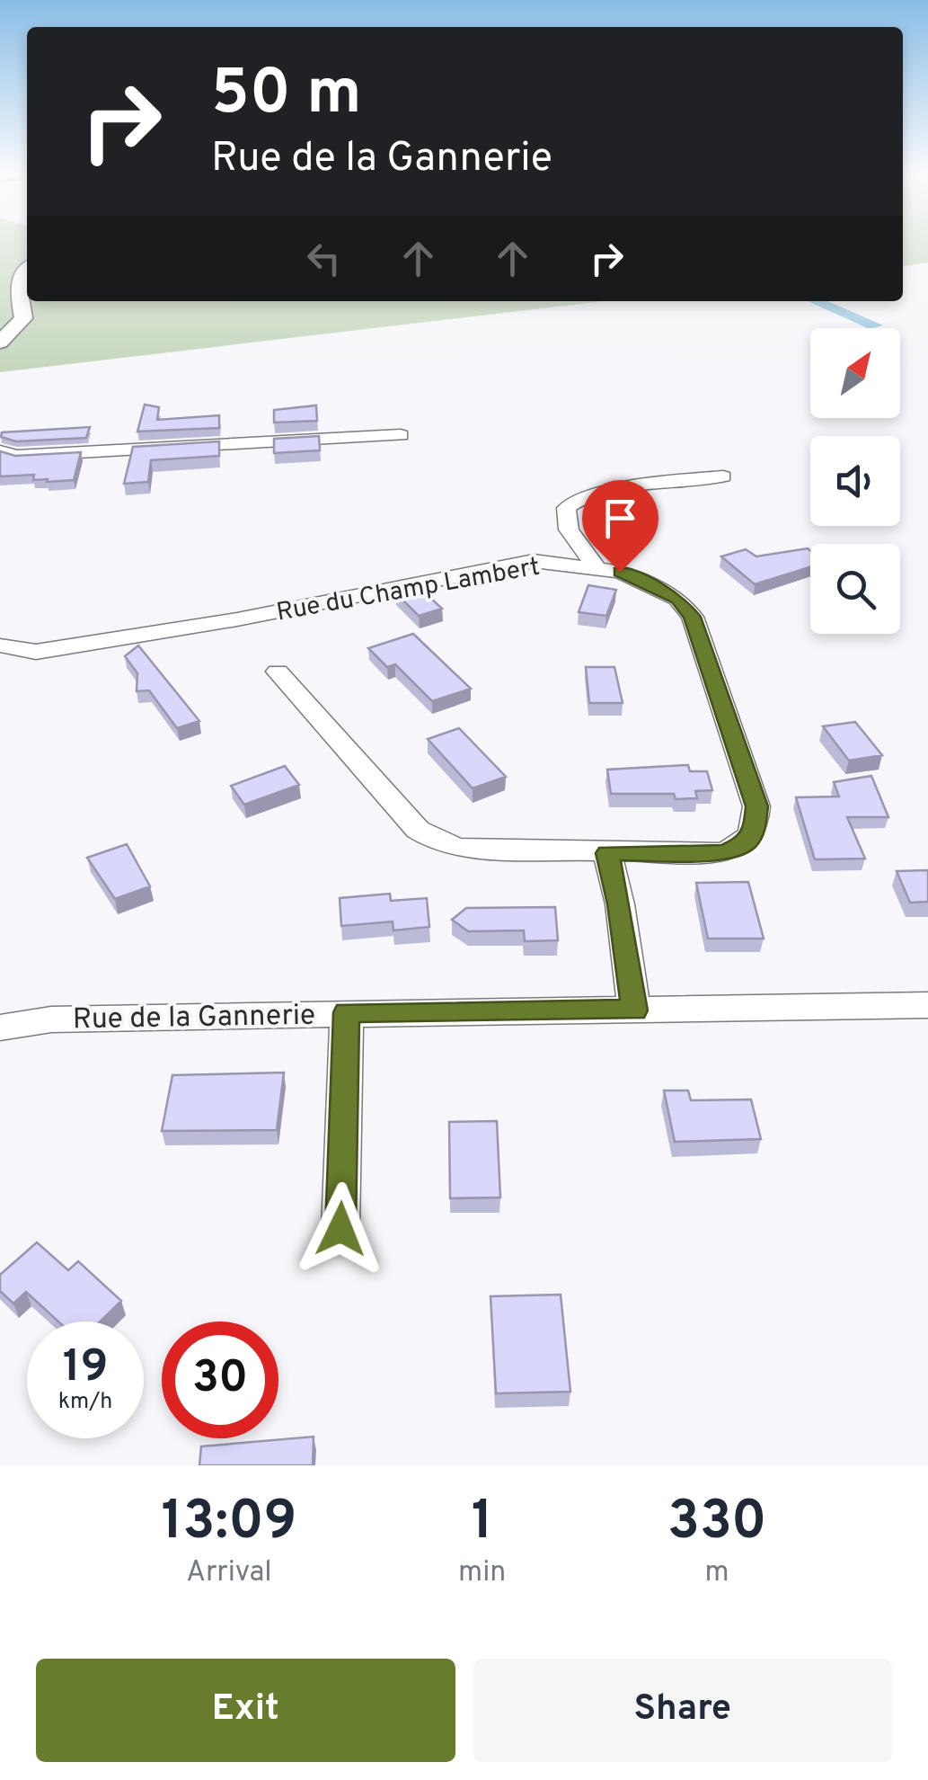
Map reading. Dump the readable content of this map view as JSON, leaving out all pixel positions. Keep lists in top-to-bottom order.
{
  "streets": {
    "street": ["Rue du Champ Lambert", "Rue de la Gannerie"]
  },
  "north": "top right",
  "page": {
    "turn": ["50 m", "Rue de la Gannerie"],
    "speed": "19 km/h",
    "limit": "30",
    "eta": [
      "13:09",
      "Arrival",
      "1",
      "min",
      "330",
      "m"
    ],
    "buttons": ["Exit", "Share"]
  }
}
